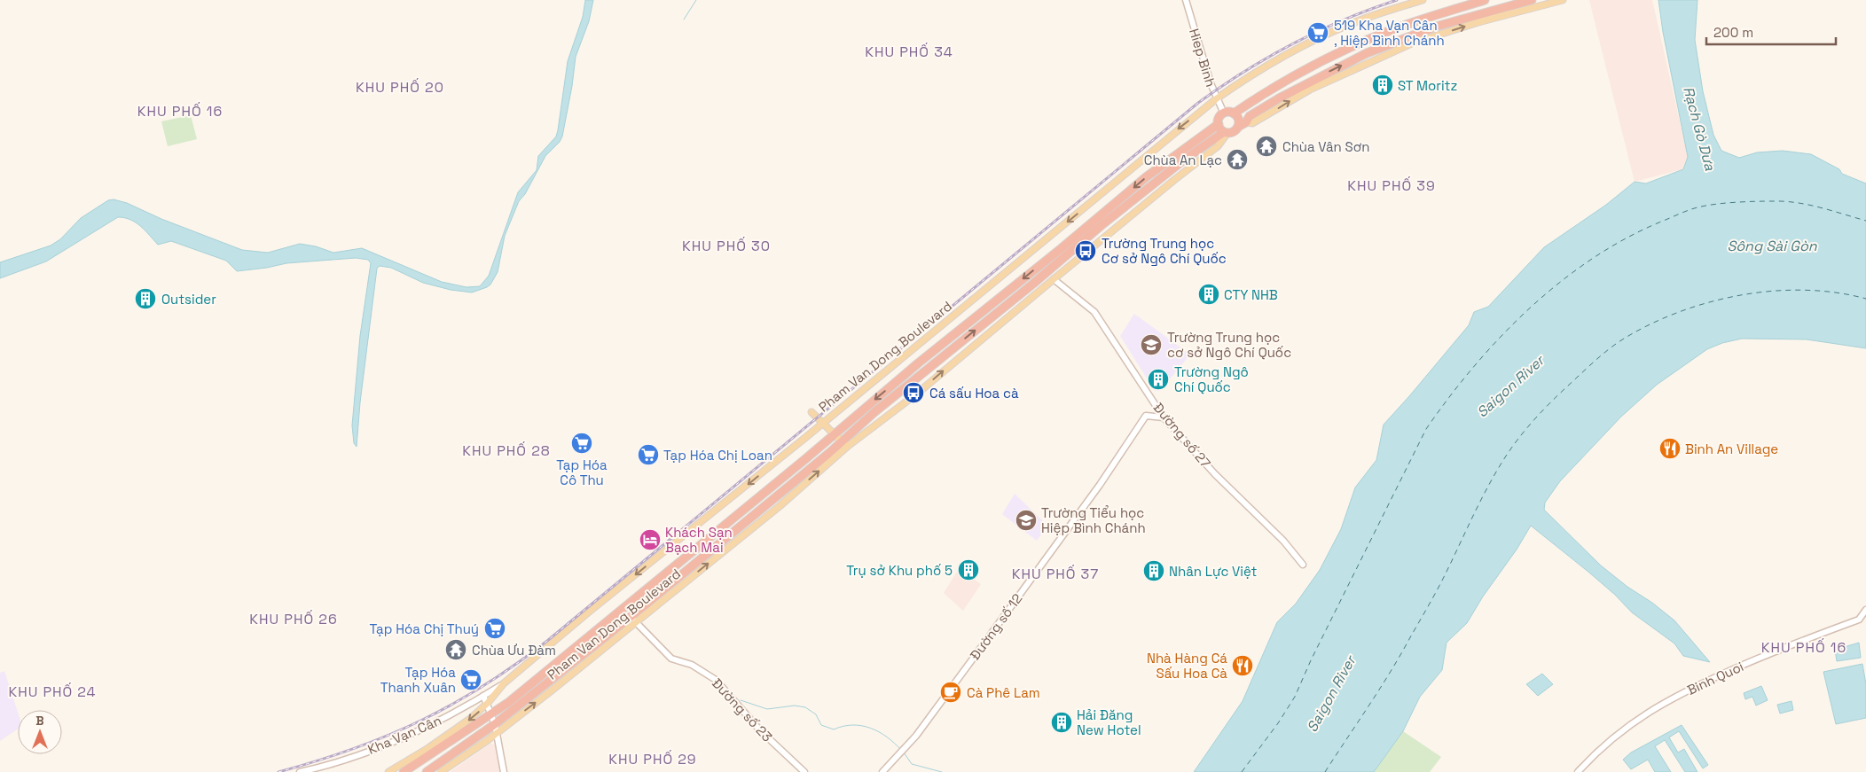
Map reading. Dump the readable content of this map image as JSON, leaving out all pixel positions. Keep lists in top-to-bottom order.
{
  "streets": {
    "highway": ["Pham Van Dong Boulevard"],
    "street": [
      "Hiep Binh",
      "Đường số 27",
      "Đường số 12",
      "Binh Quoi",
      "Đường số 23",
      "Kha Vạn Cân"
    ]
  },
  "crossings": [
    ["Hiep Binh", "Pham Van Dong Boulevard"],
    ["Pham Van Dong Boulevard", "Đường số 27"],
    ["Pham Van Dong Boulevard", "Đường số 23"],
    ["Pham Van Dong Boulevard", "Kha Vạn Cân"],
    ["Đường số 27", "Đường số 12"]
  ],
  "districts": [
    "KHU PHỐ 34",
    "KHU PHỐ 20",
    "KHU PHỐ 16",
    "KHU PHỐ 39",
    "KHU PHỐ 30",
    "KHU PHỐ 28",
    "KHU PHỐ 37",
    "KHU PHỐ 26",
    "KHU PHỐ 16",
    "KHU PHỐ 24",
    "KHU PHỐ 29"
  ],
  "water": ["Rạch Gò Dưa", "Sông Sài Gòn", "Saigon River"],
  "places": {
    "supermarket": [
      "519 Kha Vạn Cân , Hiệp Bình Chánh",
      "Tạp Hóa Cô Thu",
      "Tạp Hóa Chị Loan",
      "Tạp Hóa Chị Thuý",
      "Tạp Hóa Thanh Xuân"
    ],
    "building": [
      "ST Moritz",
      "CTY NHB",
      "Outsider",
      "Trường Ngô Chí Quốc",
      "Trụ sở Khu phố 5",
      "Nhân Lực Việt",
      "Hải Đăng New Hotel"
    ],
    "temple": ["Chùa Vân Sơn", "Chùa An Lạc", "Chùa Ưu Đàm"],
    "bus stop": ["Trường Trung học Cơ sở Ngô Chí Quốc", "Cá sấu Hoa cà"],
    "school or university": ["Trường Trung học cơ sở Ngô Chí Quốc", "Trường Tiểu học Hiệp Bình Chánh"],
    "restaurant": ["Binh An Village", "Nhà Hàng Cá Sấu Hoa Cà"],
    "hotel": ["Khách Sạn Bạch Mai"],
    "cafe": ["Cà Phê Lam"]
  },
  "scale_bar": "200 m",
  "north": "top"
}
